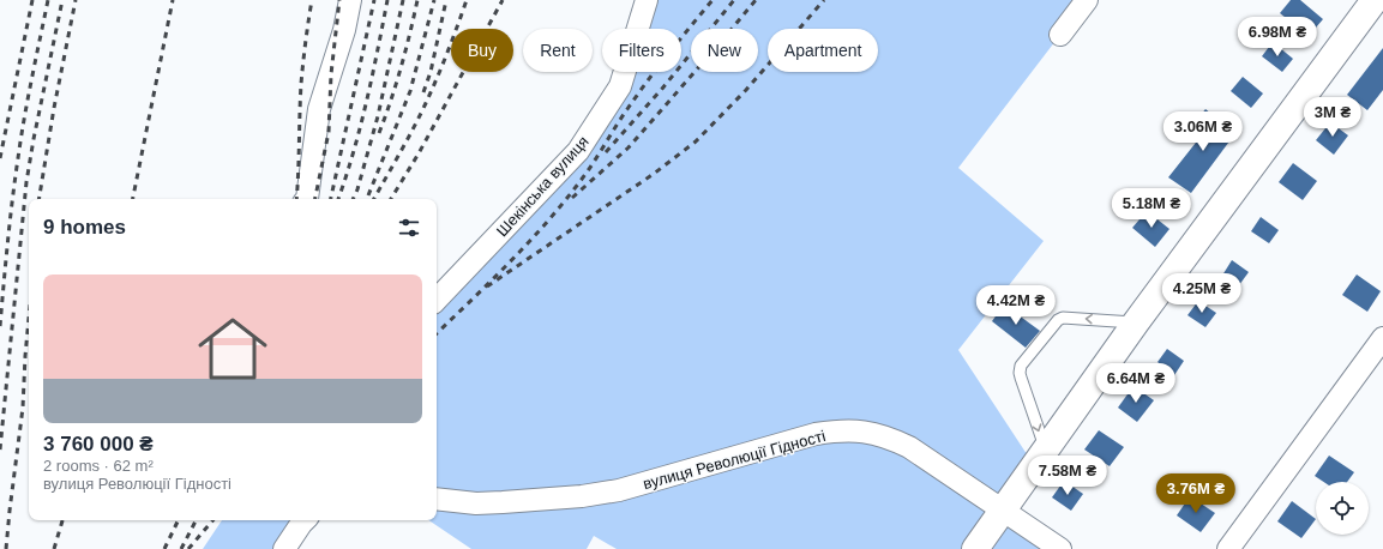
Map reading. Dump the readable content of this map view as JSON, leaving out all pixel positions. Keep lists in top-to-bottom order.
{
  "streets": {
    "street": ["Шекінська вулиця", "вулиця Революції Гідності"]
  },
  "page": {
    "price": [
      "6.98M ₴",
      "3M ₴",
      "3.06M ₴",
      "5.18M ₴",
      "4.25M ₴",
      "4.42M ₴",
      "6.64M ₴",
      "7.58M ₴",
      "3.76M ₴"
    ],
    "chip": [
      "Buy",
      "Rent",
      "Filters",
      "New",
      "Apartment"
    ],
    "heading": "9 homes",
    "list": [
      {
        "name": "3 760 000 ₴",
        "note": "2 rooms · 62 m² · вулиця Революції Гідності"
      }
    ]
  }
}
